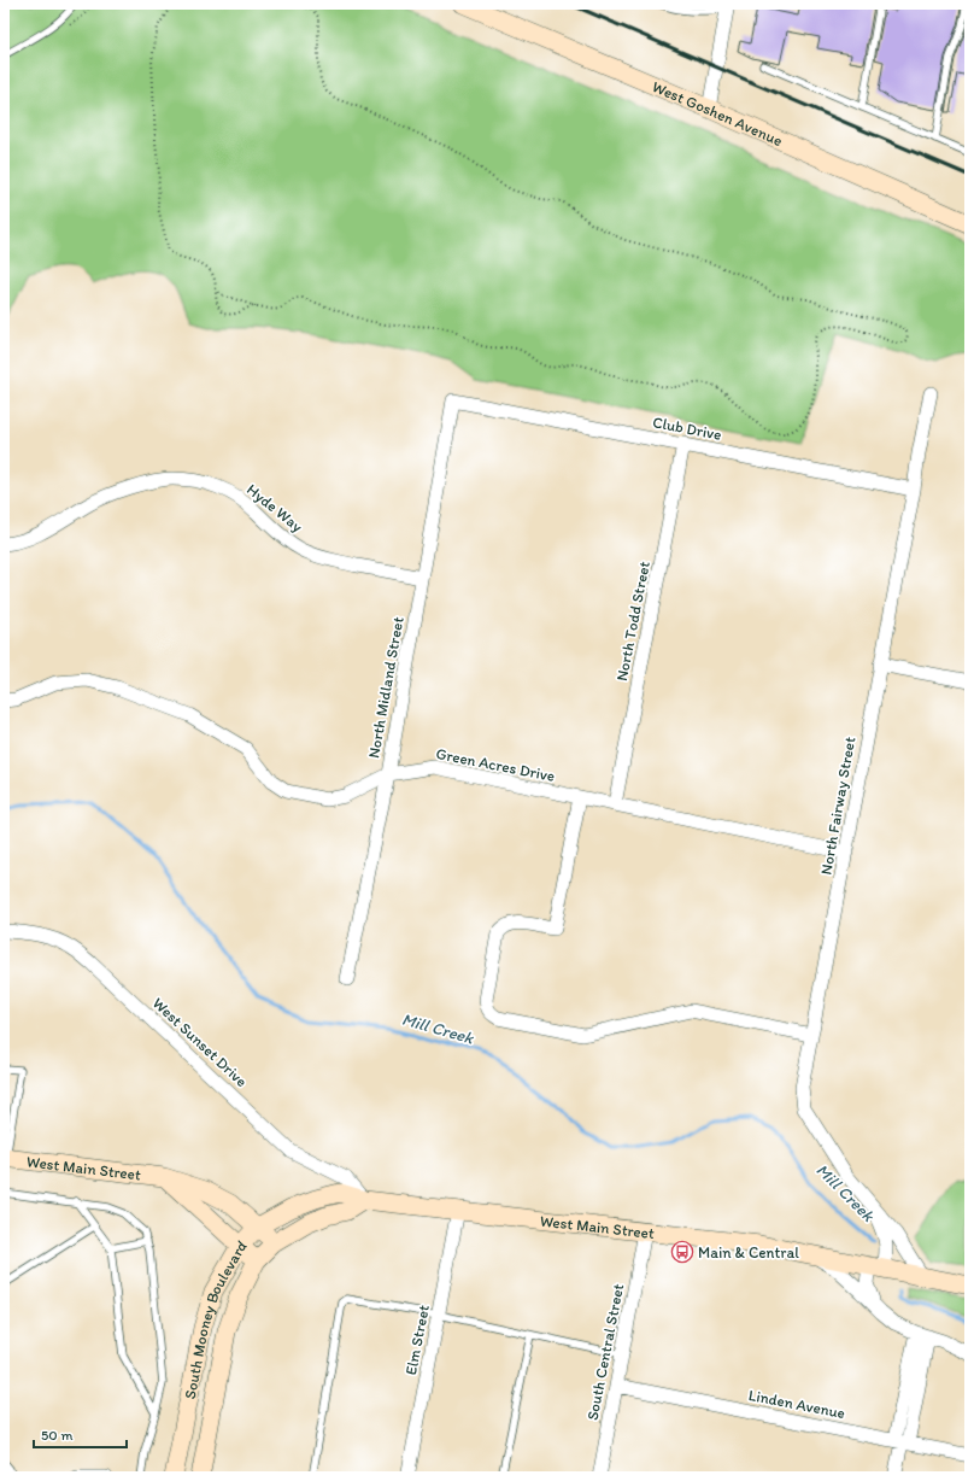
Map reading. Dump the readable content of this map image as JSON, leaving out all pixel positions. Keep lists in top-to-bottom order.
{
  "streets": {
    "street": [
      "West Goshen Avenue",
      "Club Drive",
      "Hyde Way",
      "North Todd Street",
      "North Midland Street",
      "Green Acres Drive",
      "North Fairway Street",
      "West Sunset Drive",
      "West Main Street",
      "South Mooney Boulevard",
      "Elm Street",
      "South Central Street",
      "Linden Avenue"
    ]
  },
  "crossings": [
    ["Club Drive", "North Todd Street"],
    ["Club Drive", "North Midland Street"],
    ["Club Drive", "North Fairway Street"],
    ["Hyde Way", "North Midland Street"],
    ["North Todd Street", "Green Acres Drive"],
    ["North Midland Street", "Green Acres Drive"],
    ["Green Acres Drive", "North Fairway Street"],
    ["North Fairway Street", "West Main Street"],
    ["West Sunset Drive", "West Main Street"],
    ["West Main Street", "South Mooney Boulevard"],
    ["West Main Street", "Elm Street"],
    ["West Main Street", "South Central Street"],
    ["South Central Street", "Linden Avenue"]
  ],
  "water": ["Mill Creek"],
  "places": {
    "bus stop": ["Main & Central"]
  },
  "scale_bar": "50 m"
}
